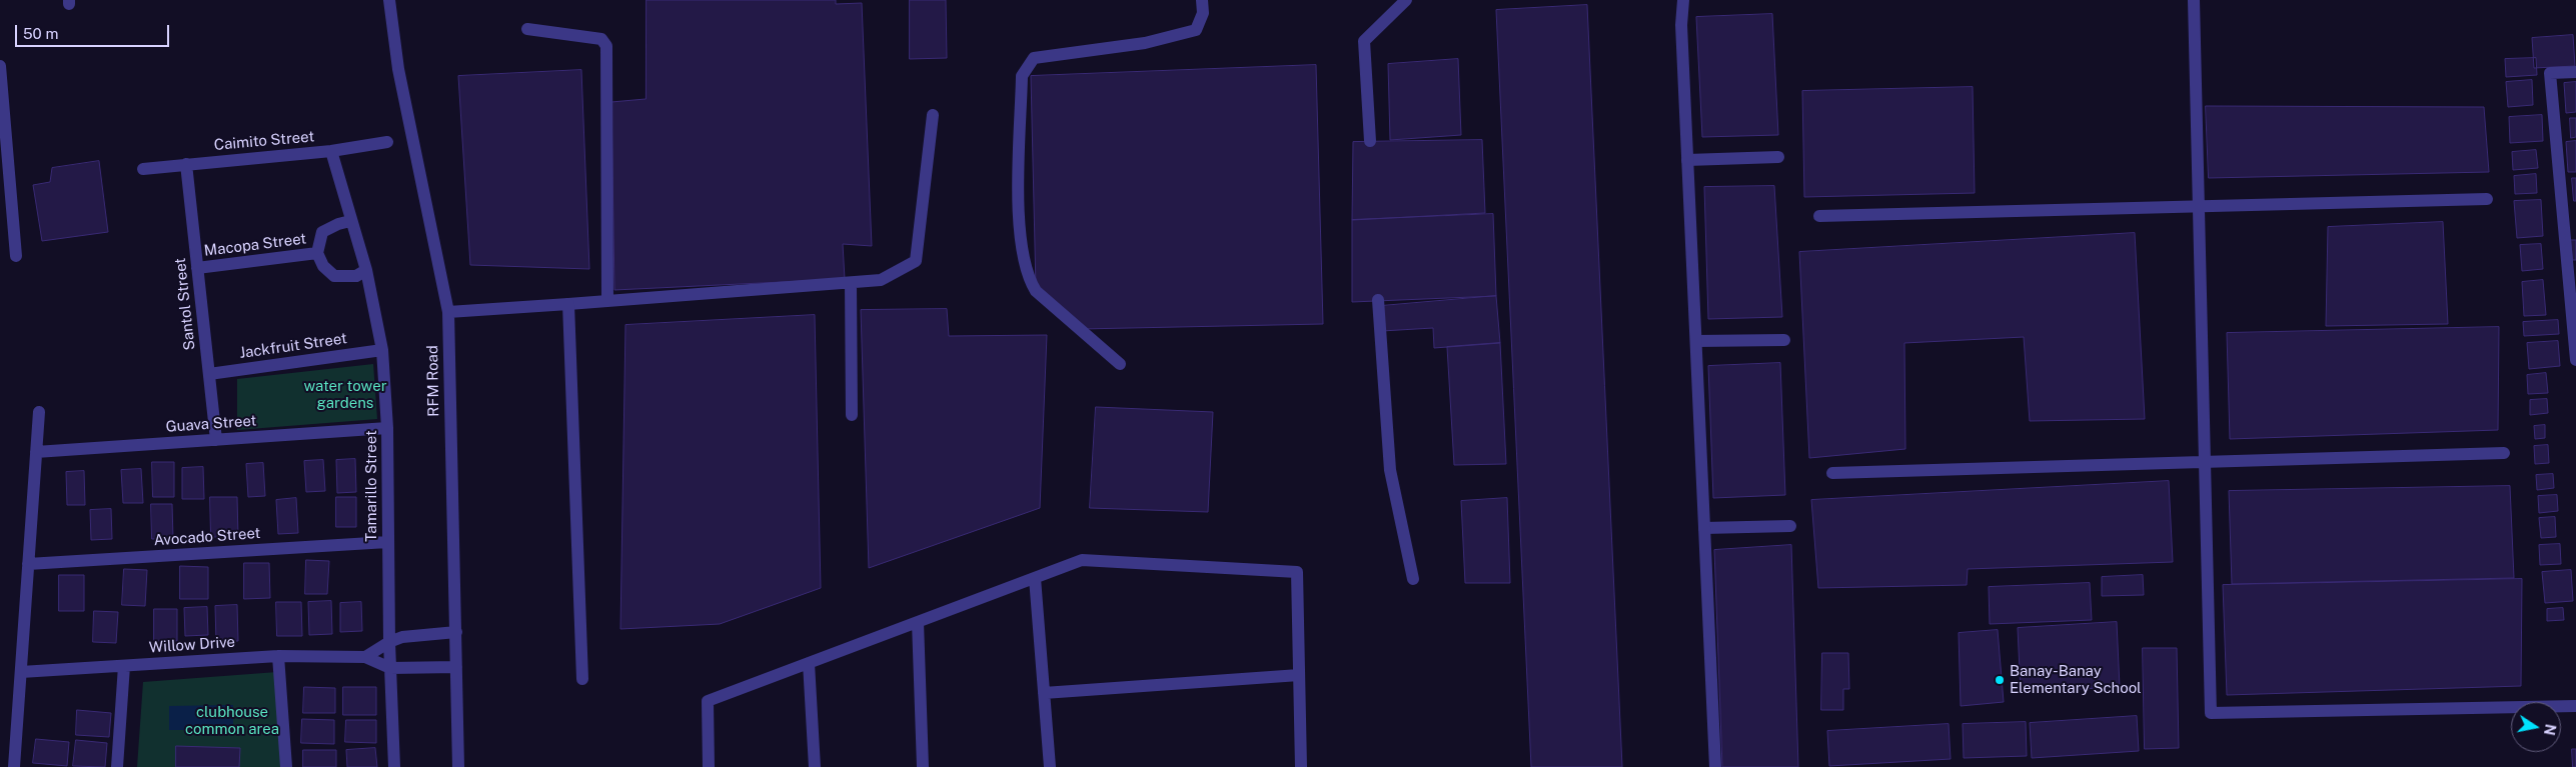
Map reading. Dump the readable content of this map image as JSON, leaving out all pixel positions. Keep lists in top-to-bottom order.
{
  "streets": {
    "street": [
      "Caimito Street",
      "Macopa Street",
      "Santol Street",
      "Jackfruit Street",
      "RFM Road",
      "Guava Street",
      "Tamarillo Street",
      "Avocado Street",
      "Willow Drive"
    ]
  },
  "crossings": [
    ["Caimito Street", "Santol Street"],
    ["Caimito Street", "Tamarillo Street"],
    ["Macopa Street", "Santol Street"],
    ["Santol Street", "Jackfruit Street"],
    ["Santol Street", "Guava Street"],
    ["Jackfruit Street", "Tamarillo Street"],
    ["Guava Street", "Tamarillo Street"],
    ["Tamarillo Street", "Avocado Street"]
  ],
  "parks": ["water tower gardens", "clubhouse common area"],
  "places": ["Banay-Banay Elementary School"],
  "scale_bar": "50 m",
  "north": "right"
}
